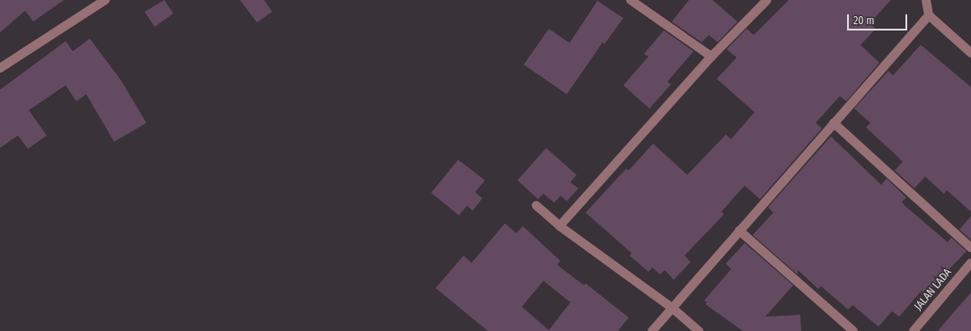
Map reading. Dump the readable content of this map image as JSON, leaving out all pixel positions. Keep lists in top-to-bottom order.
{
  "streets": {
    "street": ["JALAN LADA"]
  },
  "scale_bar": "20 m"
}
